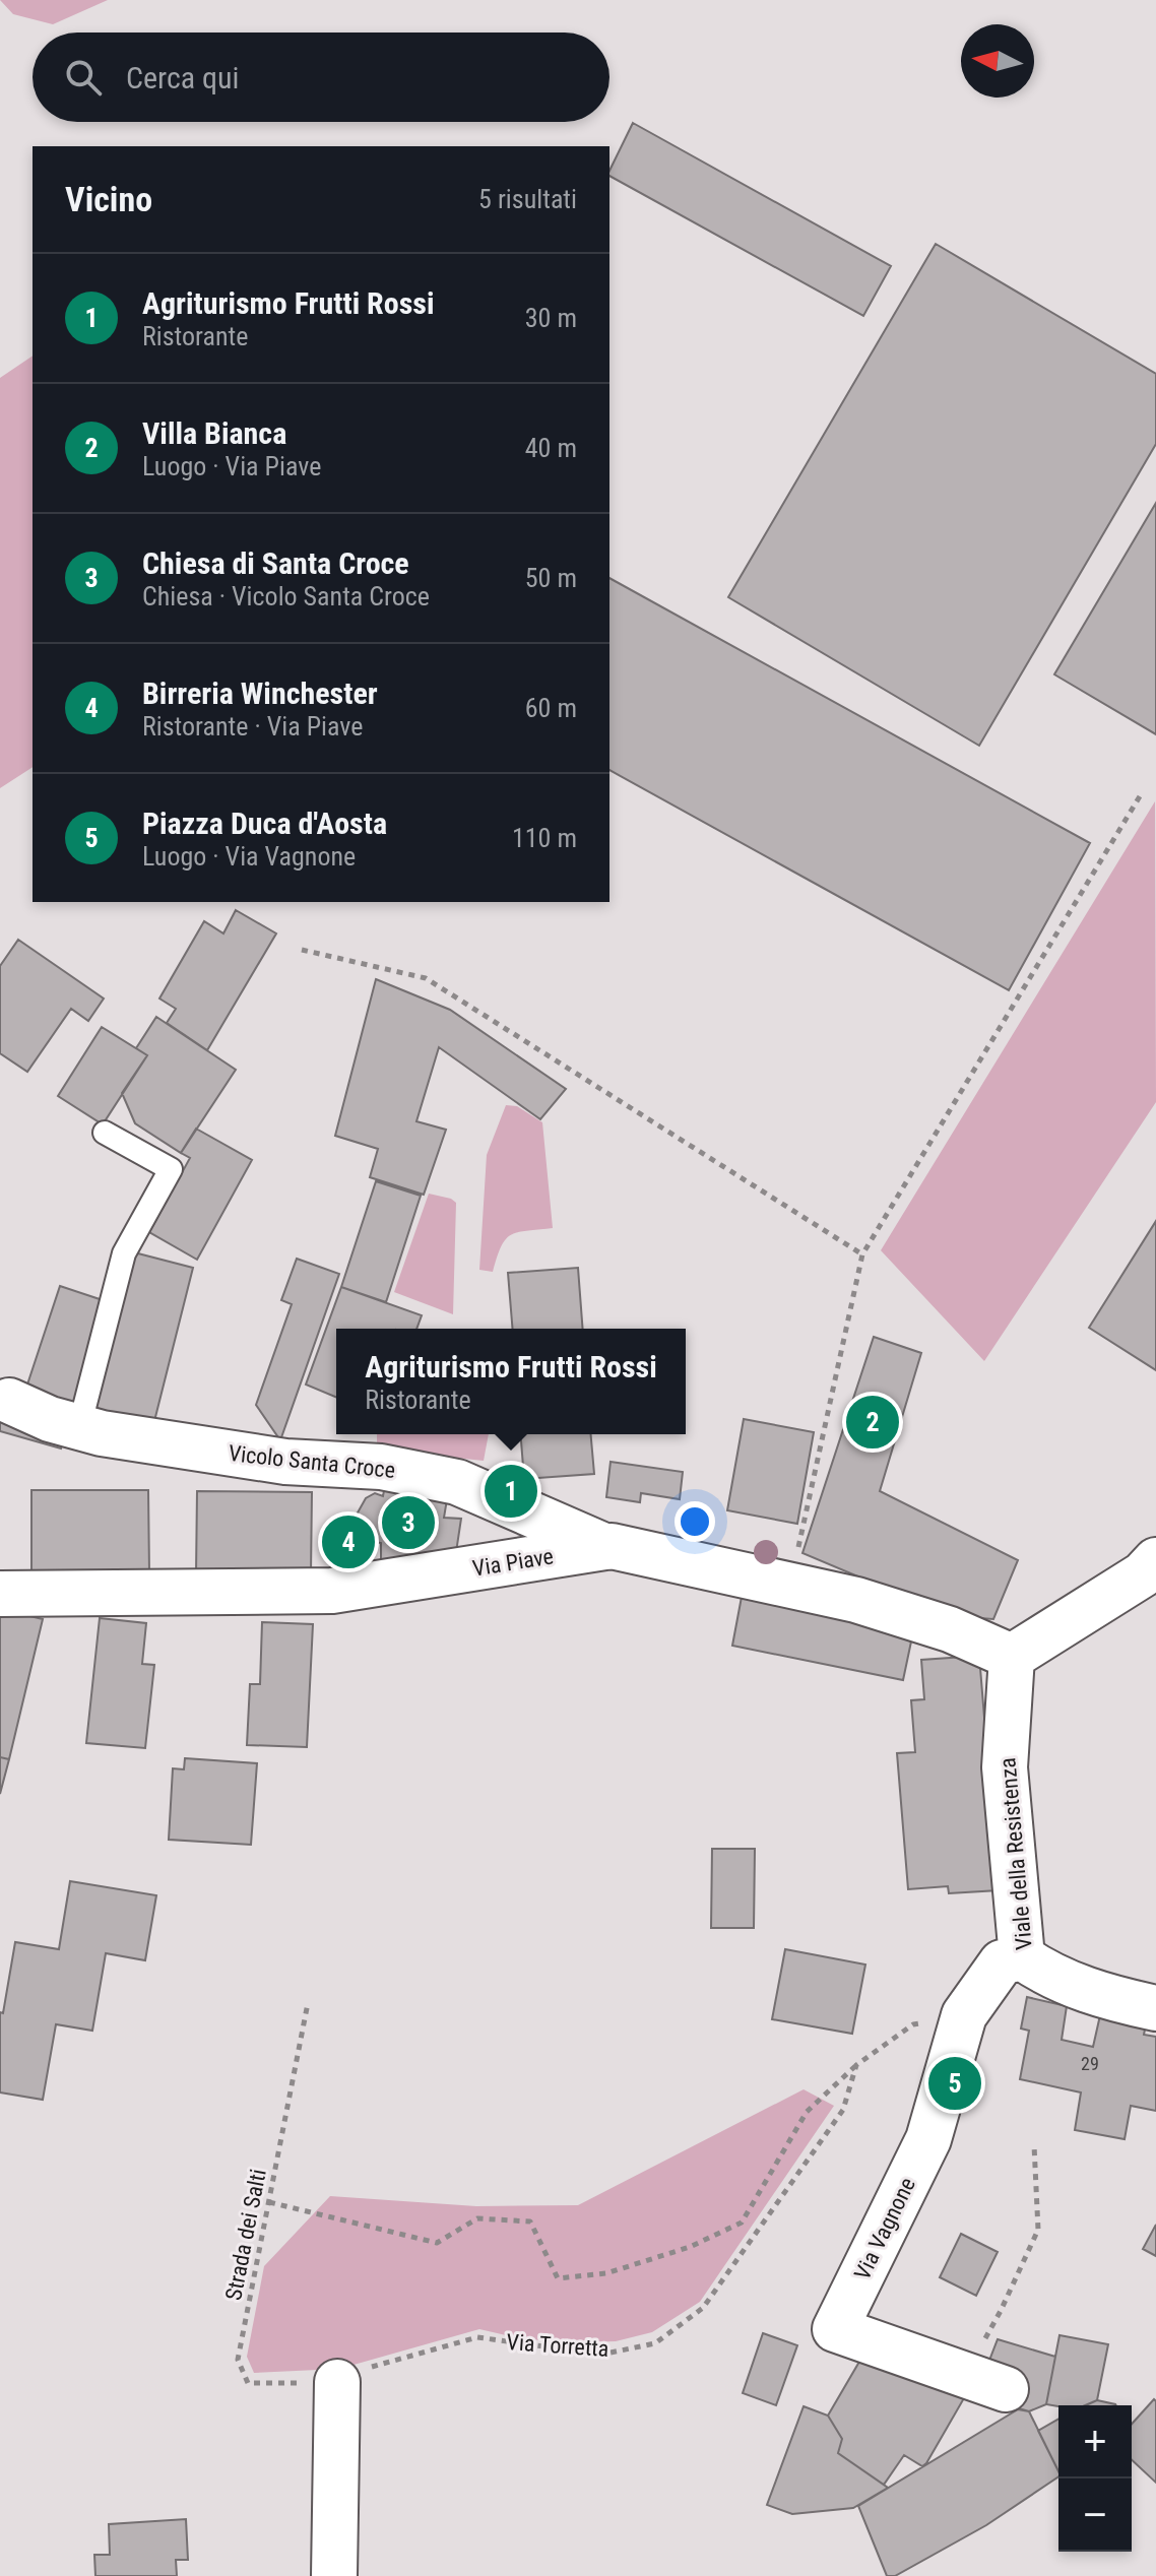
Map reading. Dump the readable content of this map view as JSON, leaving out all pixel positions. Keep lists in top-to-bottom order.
{
  "streets": {
    "street": [
      "Vicolo Santa Croce",
      "Via Piave",
      "Viale della Resistenza",
      "Via Vagnone"
    ],
    "path": ["Strada dei Salti", "Via Torretta"]
  },
  "crossings": [
    ["Vicolo Santa Croce", "Via Piave"],
    ["Via Piave", "Viale della Resistenza"],
    ["Viale della Resistenza", "Via Vagnone"],
    ["Strada dei Salti", "Via Torretta"]
  ],
  "house_numbers": ["29"],
  "north": "left",
  "page": {
    "search": "Cerca qui",
    "heading": ["Vicino", "5 risultati"],
    "list": [
      {
        "mark": "1",
        "name": "Agriturismo Frutti Rossi",
        "note": "Ristorante",
        "value": "30 m"
      },
      {
        "mark": "2",
        "name": "Villa Bianca",
        "note": "Luogo · Via Piave",
        "value": "40 m"
      },
      {
        "mark": "3",
        "name": "Chiesa di Santa Croce",
        "note": "Chiesa · Vicolo Santa Croce",
        "value": "50 m"
      },
      {
        "mark": "4",
        "name": "Birreria Winchester",
        "note": "Ristorante · Via Piave",
        "value": "60 m"
      },
      {
        "mark": "5",
        "name": "Piazza Duca d'Aosta",
        "note": "Luogo · Via Vagnone",
        "value": "110 m"
      }
    ],
    "popup": ["Agriturismo Frutti Rossi", "Ristorante"],
    "pins": [
      "2",
      "1",
      "3",
      "4",
      "5"
    ],
    "map_buttons": ["+", "−"]
  }
}
